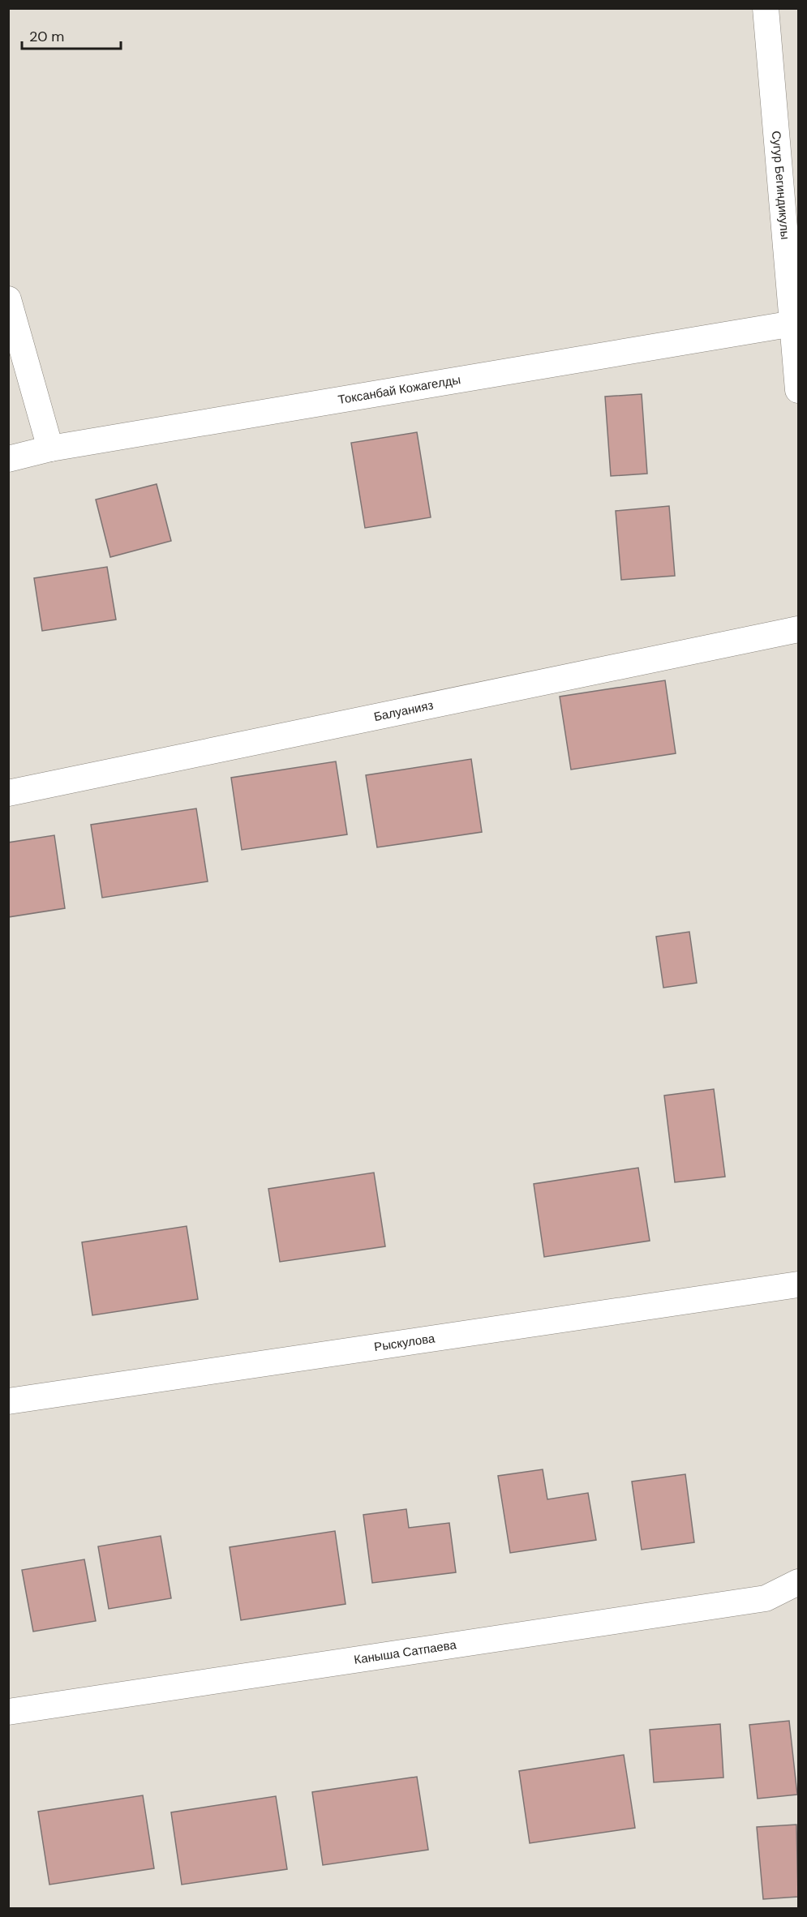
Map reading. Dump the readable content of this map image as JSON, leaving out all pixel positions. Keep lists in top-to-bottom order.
{
  "streets": {
    "street": [
      "Сугур Бегиндикулы",
      "Токсанбай Кожагелды",
      "Балуанияз",
      "Рыскулова",
      "Каныша Сатпаева"
    ]
  },
  "crossings": [
    ["Сугур Бегиндикулы", "Токсанбай Кожагелды"]
  ],
  "scale_bar": "20 m"
}
